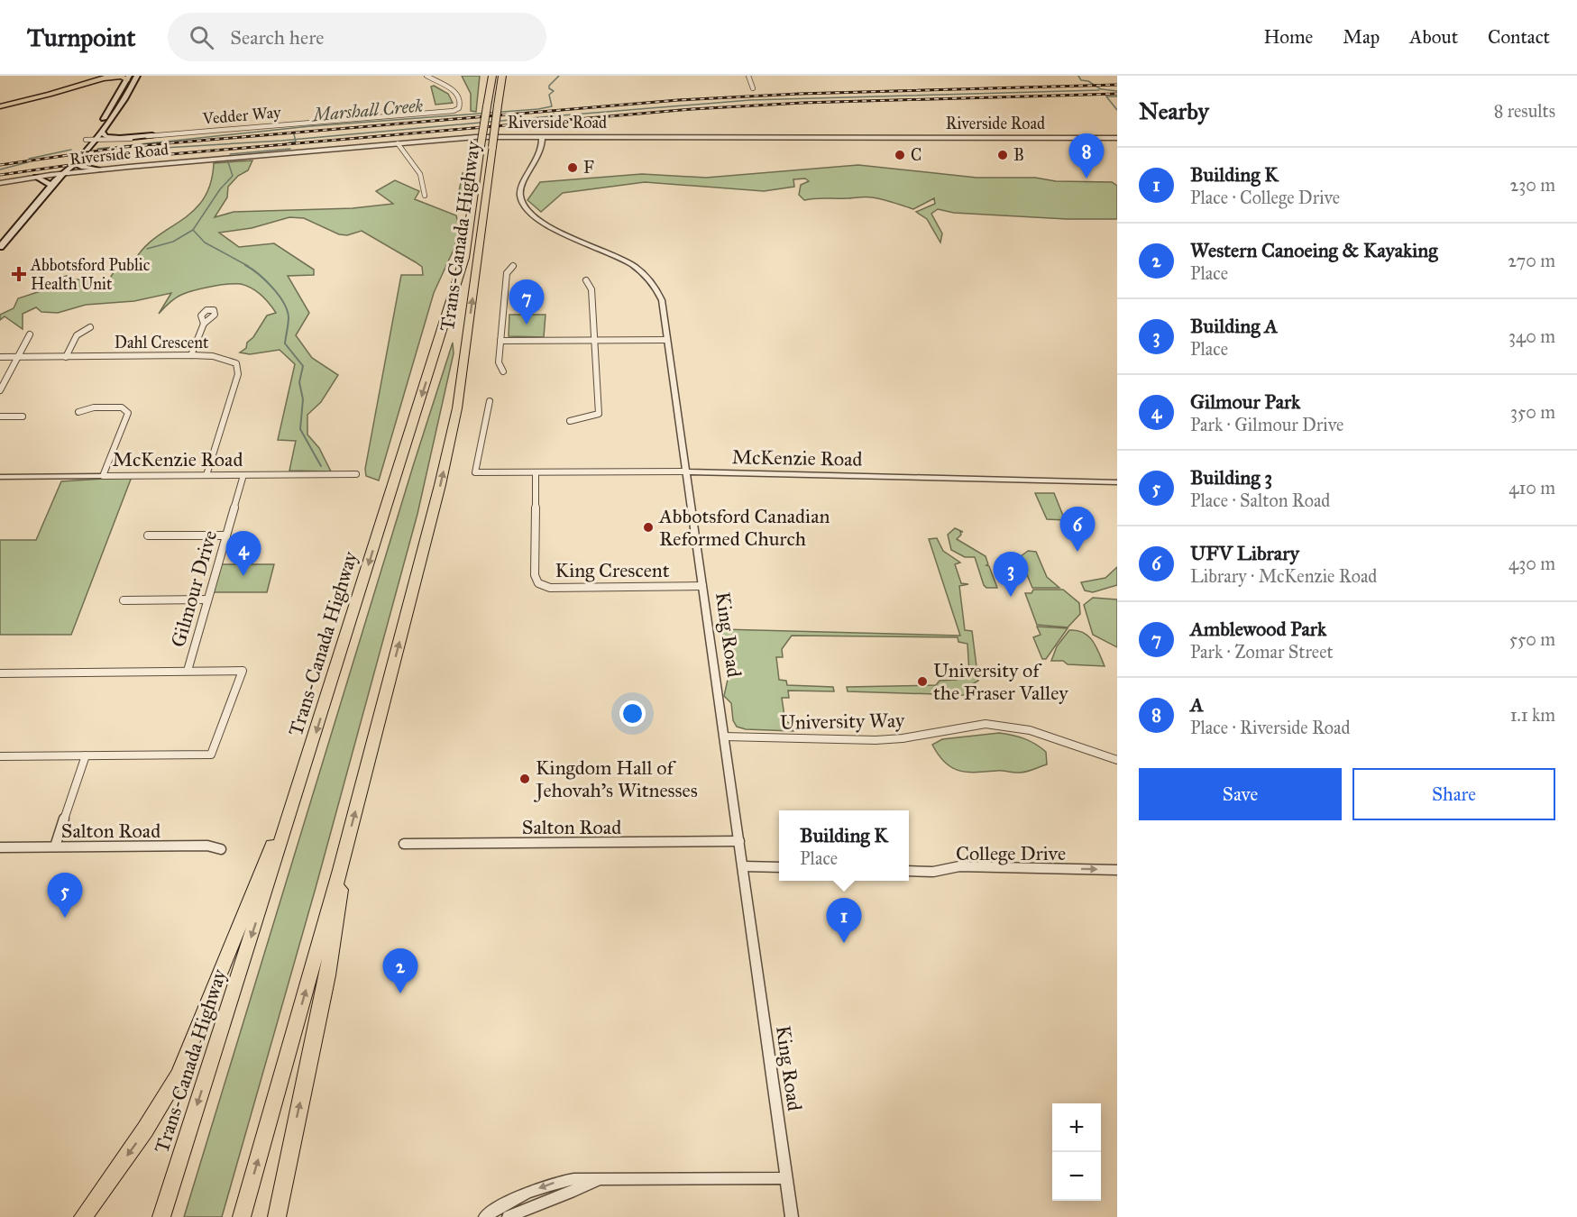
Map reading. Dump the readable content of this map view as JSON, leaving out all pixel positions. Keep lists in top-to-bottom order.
{
  "streets": {
    "highway": ["Trans-Canada Highway"],
    "street": [
      "Vedder Way",
      "Riverside Road",
      "Dahl Crescent",
      "McKenzie Road",
      "King Crescent",
      "Gilmour Drive",
      "King Road",
      "University Way",
      "Salton Road",
      "College Drive"
    ]
  },
  "crossings": [
    ["Riverside Road", "King Road"],
    ["Dahl Crescent", "McKenzie Road"],
    ["McKenzie Road", "King Crescent"],
    ["McKenzie Road", "Gilmour Drive"],
    ["McKenzie Road", "King Road"],
    ["King Crescent", "King Road"],
    ["King Road", "University Way"],
    ["King Road", "Salton Road"]
  ],
  "one_way": ["College Drive"],
  "water": ["Marshall Creek"],
  "places": {
    "other": [
      "C",
      "B",
      "F",
      "Abbotsford Canadian Reformed Church",
      "University of the Fraser Valley",
      "Kingdom Hall of Jehovah's Witnesses"
    ],
    "health": ["Abbotsford Public Health Unit"]
  },
  "page": {
    "header": "Turnpoint",
    "search": "Search here",
    "nav": [
      "Home",
      "Map",
      "About",
      "Contact"
    ],
    "heading": ["Nearby", "8 results"],
    "pins": [
      "8",
      "7",
      "6",
      "4",
      "3",
      "5",
      "1",
      "2"
    ],
    "list": [
      {
        "mark": "1",
        "name": "Building K",
        "note": "Place · College Drive",
        "value": "230 m"
      },
      {
        "mark": "2",
        "name": "Western Canoeing & Kayaking",
        "note": "Place",
        "value": "270 m"
      },
      {
        "mark": "3",
        "name": "Building A",
        "note": "Place",
        "value": "340 m"
      },
      {
        "mark": "4",
        "name": "Gilmour Park",
        "note": "Park · Gilmour Drive",
        "value": "350 m"
      },
      {
        "mark": "5",
        "name": "Building 3",
        "note": "Place · Salton Road",
        "value": "410 m"
      },
      {
        "mark": "6",
        "name": "UFV Library",
        "note": "Library · McKenzie Road",
        "value": "430 m"
      },
      {
        "mark": "7",
        "name": "Amblewood Park",
        "note": "Park · Zomar Street",
        "value": "550 m"
      },
      {
        "mark": "8",
        "name": "A",
        "note": "Place · Riverside Road",
        "value": "1.1 km"
      }
    ],
    "buttons": ["Save", "Share"],
    "popup": ["Building K", "Place"],
    "map_buttons": ["+", "−"]
  }
}
